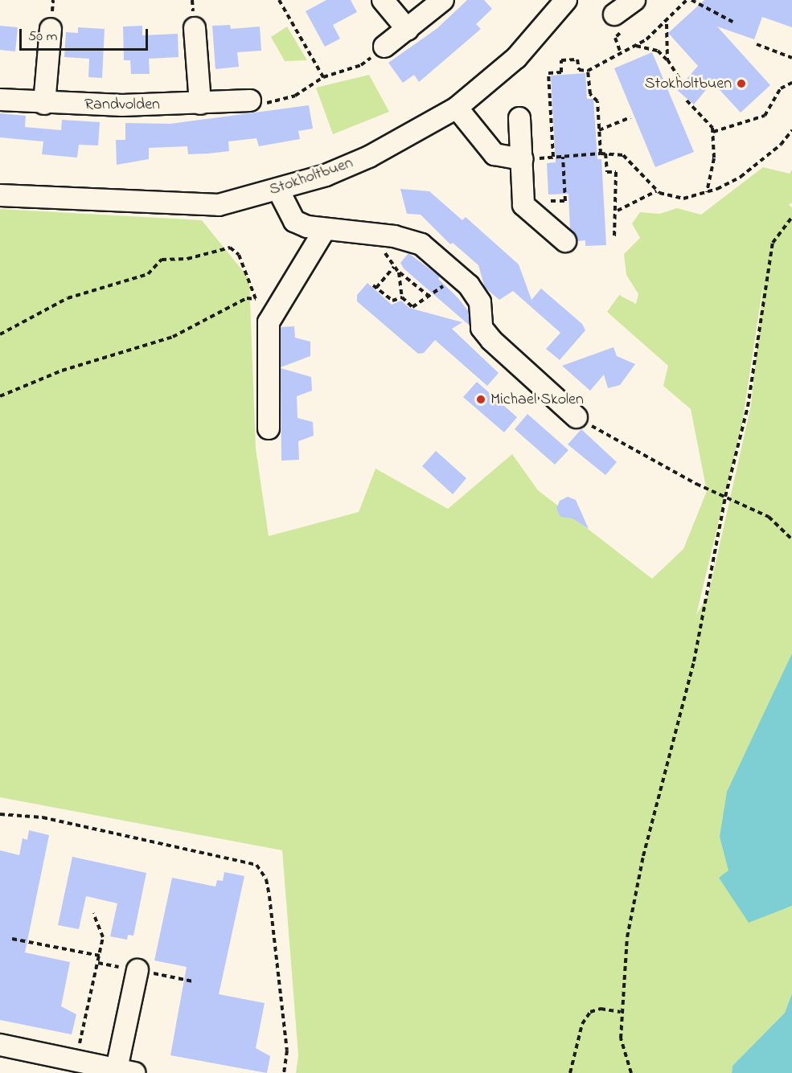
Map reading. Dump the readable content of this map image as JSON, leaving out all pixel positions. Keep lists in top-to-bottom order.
{
  "streets": {
    "street": ["Randvolden", "Stokholtbuen"]
  },
  "places": ["Stokholtbuen", "Michael Skolen"],
  "scale_bar": "50 m"
}
